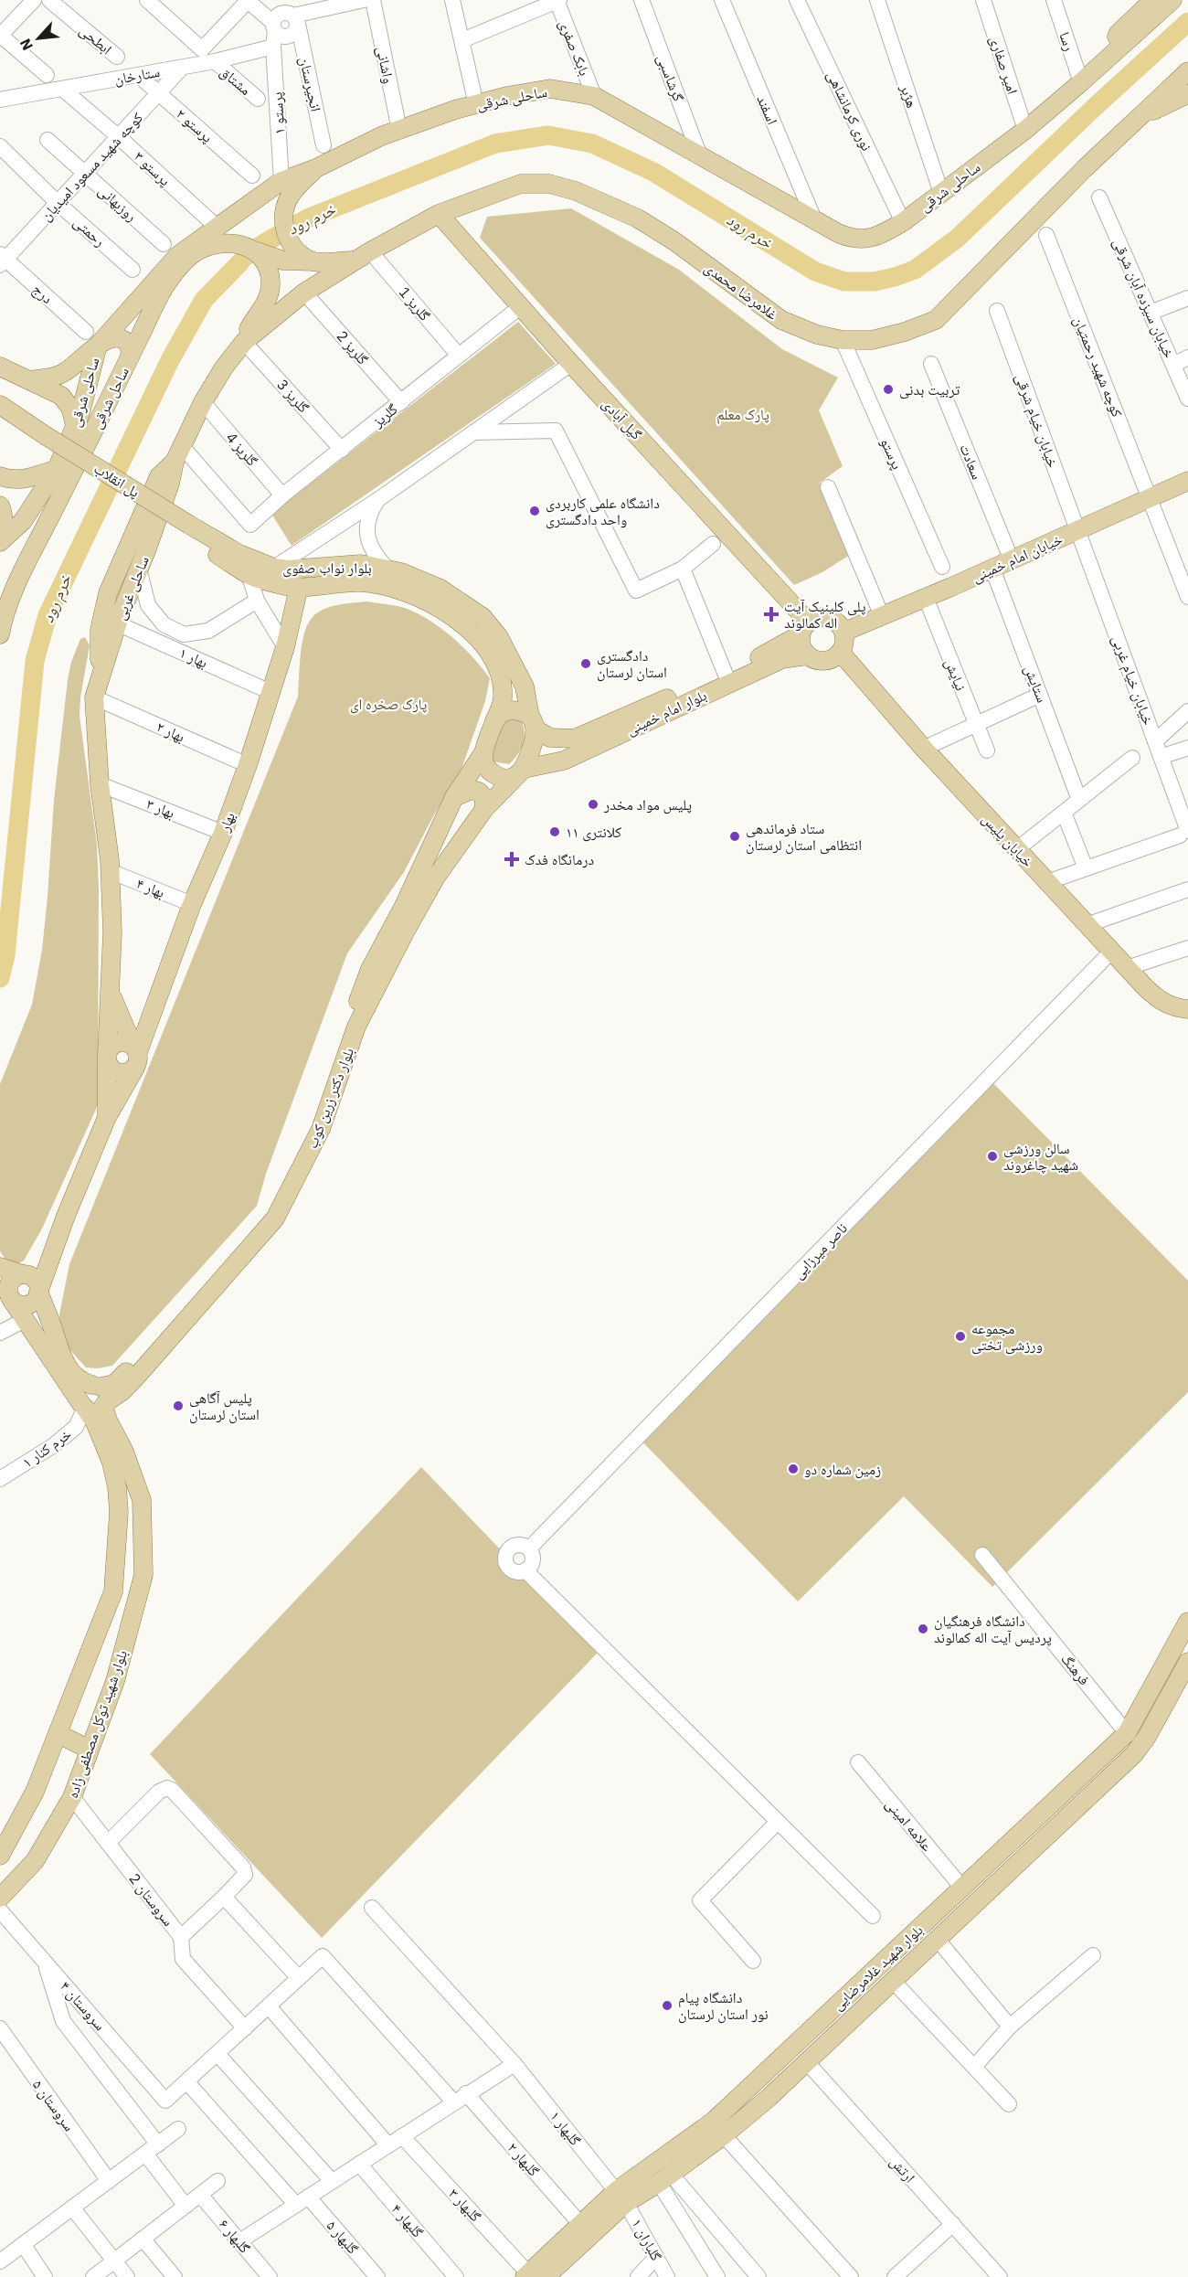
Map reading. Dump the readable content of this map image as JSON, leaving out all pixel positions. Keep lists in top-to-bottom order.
{
  "streets": {
    "main road": [
      "ساحلی شرقی",
      "غلامرضا محمدی",
      "ساحل شرقی",
      "گیل آبادی",
      "پل انقلاب",
      "خیابان امام خمینی",
      "بلوار نواب صفوی",
      "ساحلی غربی",
      "بلوار امام خمینی",
      "بهار",
      "خیابان پلیس",
      "بلوار دکتر زرین کوب",
      "بلوار شهید توکل مصطفی زاده",
      "بلوار شهید غلامرضایی"
    ],
    "street": [
      "ابطحی",
      "رسا",
      "بابک صفری",
      "واشانی",
      "امیر صفاری",
      "ستارخان",
      "گرشاسبی",
      "مشتاق",
      "انجیرستان",
      "هژبر",
      "اسفند",
      "نوری کرمانشاهی",
      "پرستو ۱",
      "پرستو ۲",
      "کوچه شهید مسعود امیدیان",
      "پرستو ۳",
      "روزبهانی",
      "رحمتی",
      "درج",
      "خیابان سیزده آبان شرقی",
      "گلریز 1",
      "گلریز 2",
      "کوچه شهید رحمتیان",
      "گلریز 3",
      "گلریز",
      "خیابان خیام شرقی",
      "گلریز 4",
      "پرستو",
      "سعادت",
      "بهار ۱",
      "نیایش",
      "خیابان خیام غربی",
      "ستایش",
      "بهار ۲",
      "بهار ۳",
      "بهار ۴",
      "ناصر میرزایی",
      "خرم کنار ۱",
      "فرهنگ",
      "علامه امینی",
      "سروستان 2",
      "سروستان ۴",
      "سروستان ۵",
      "گلبهار ۱",
      "گلبهار ۲",
      "ارتش",
      "۳ گلبهار",
      "گلبهار ۴",
      "گلبهار ۶",
      "گلبهار ۵",
      "گلباران ۱"
    ]
  },
  "crossings": [
    ["رسا", "ساحلی شرقی"],
    ["بابک صفری", "ساحلی شرقی"],
    ["واشانی", "ساحلی شرقی"],
    ["امیر صفاری", "ساحلی شرقی"],
    ["ستارخان", "مشتاق"],
    ["ستارخان", "پرستو ۱"],
    ["ستارخان", "پرستو ۲"],
    ["ستارخان", "کوچه شهید مسعود امیدیان"],
    ["ستارخان", "پرستو ۳"],
    ["گرشاسبی", "ساحلی شرقی"],
    ["هژبر", "ساحلی شرقی"],
    ["ساحلی شرقی", "اسفند"],
    ["ساحلی شرقی", "نوری کرمانشاهی"],
    ["ساحلی شرقی", "پرستو ۱"],
    ["ساحلی شرقی", "پرستو ۳"],
    ["ساحلی شرقی", "درج"],
    ["ساحلی شرقی", "ساحل شرقی"],
    ["پرستو ۲", "کوچه شهید مسعود امیدیان"],
    ["کوچه شهید مسعود امیدیان", "پرستو ۳"],
    ["کوچه شهید مسعود امیدیان", "روزبهانی"],
    ["کوچه شهید مسعود امیدیان", "رحمتی"],
    ["کوچه شهید مسعود امیدیان", "درج"],
    ["پرستو ۳", "ساحل شرقی"],
    ["غلامرضا محمدی", "گلریز 1"],
    ["غلامرضا محمدی", "گیل آبادی"],
    ["غلامرضا محمدی", "پرستو"],
    ["غلامرضا محمدی", "ساحلی غربی"],
    ["گلریز 1", "گلریز"],
    ["گلریز 1", "ساحلی غربی"],
    ["گلریز 2", "گلریز"],
    ["گلریز 2", "ساحلی غربی"],
    ["کوچه شهید رحمتیان", "خیابان امام خمینی"],
    ["گلریز 3", "گلریز"],
    ["گلریز 3", "ساحلی غربی"],
    ["گلریز", "گیل آبادی"],
    ["گلریز", "گلریز 4"],
    ["گلریز", "ساحلی غربی"],
    ["گیل آبادی", "خیابان امام خمینی"],
    ["گیل آبادی", "بلوار امام خمینی"],
    ["گیل آبادی", "خیابان پلیس"],
    ["خیابان خیام شرقی", "خیابان امام خمینی"],
    ["خیابان خیام شرقی", "خیابان خیام غربی"],
    ["گلریز 4", "ساحلی غربی"],
    ["سعادت", "خیابان امام خمینی"],
    ["پل انقلاب", "بلوار نواب صفوی"],
    ["خیابان امام خمینی", "نیایش"],
    ["خیابان امام خمینی", "خیابان خیام غربی"],
    ["خیابان امام خمینی", "ستایش"],
    ["خیابان امام خمینی", "بلوار امام خمینی"],
    ["خیابان امام خمینی", "خیابان پلیس"],
    ["بلوار نواب صفوی", "بلوار امام خمینی"],
    ["بلوار نواب صفوی", "بهار"],
    ["بلوار نواب صفوی", "بلوار دکتر زرین کوب"],
    ["ساحلی غربی", "بهار ۱"],
    ["ساحلی غربی", "بهار ۲"],
    ["ساحلی غربی", "بهار ۳"],
    ["ساحلی غربی", "بهار"],
    ["ساحلی غربی", "بهار ۴"],
    ["بهار ۱", "بهار"],
    ["بلوار امام خمینی", "خیابان پلیس"],
    ["بلوار امام خمینی", "بلوار دکتر زرین کوب"],
    ["بهار ۲", "بهار"],
    ["بهار ۳", "بهار"],
    ["بهار", "بهار ۴"],
    ["خیابان پلیس", "ناصر میرزایی"],
    ["بلوار دکتر زرین کوب", "بلوار شهید توکل مصطفی زاده"],
    ["خرم کنار ۱", "بلوار شهید توکل مصطفی زاده"],
    ["فرهنگ", "بلوار شهید غلامرضایی"],
    ["بلوار شهید توکل مصطفی زاده", "سروستان 2"],
    ["علامه امینی", "بلوار شهید غلامرضایی"],
    ["بلوار شهید غلامرضایی", "گلبهار ۱"],
    ["بلوار شهید غلامرضایی", "گلبهار ۲"],
    ["بلوار شهید غلامرضایی", "ارتش"],
    ["بلوار شهید غلامرضایی", "۳ گلبهار"],
    ["بلوار شهید غلامرضایی", "گلباران ۱"],
    ["سروستان ۴", "گلبهار ۵"],
    ["گلبهار ۱", "گلباران ۱"]
  ],
  "water": ["خرم رود"],
  "parks": ["پارک معلم", "پارک صخره ای"],
  "places": {
    "other": [
      "تربیت بدنی",
      "دانشگاه علمی کاربردی واحد دادگستری",
      "دادگستری استان لرستان",
      "پلیس مواد مخدر",
      "کلانتری ۱۱",
      "ستاد فرماندهی انتظامی استان لرستان",
      "سالن ورزشی شهید چاغروند",
      "مجموعه ورزشی تختی",
      "پلیس آگاهی استان لرستان",
      "زمین شماره دو",
      "دانشگاه فرهنگیان پردیس آیت اله کمالوند",
      "دانشگاه پیام نور استان لرستان"
    ],
    "health": ["پلی کلینیک آیت اله کمالوند", "درمانگاه فدک"]
  },
  "north": "bottom left"
}
